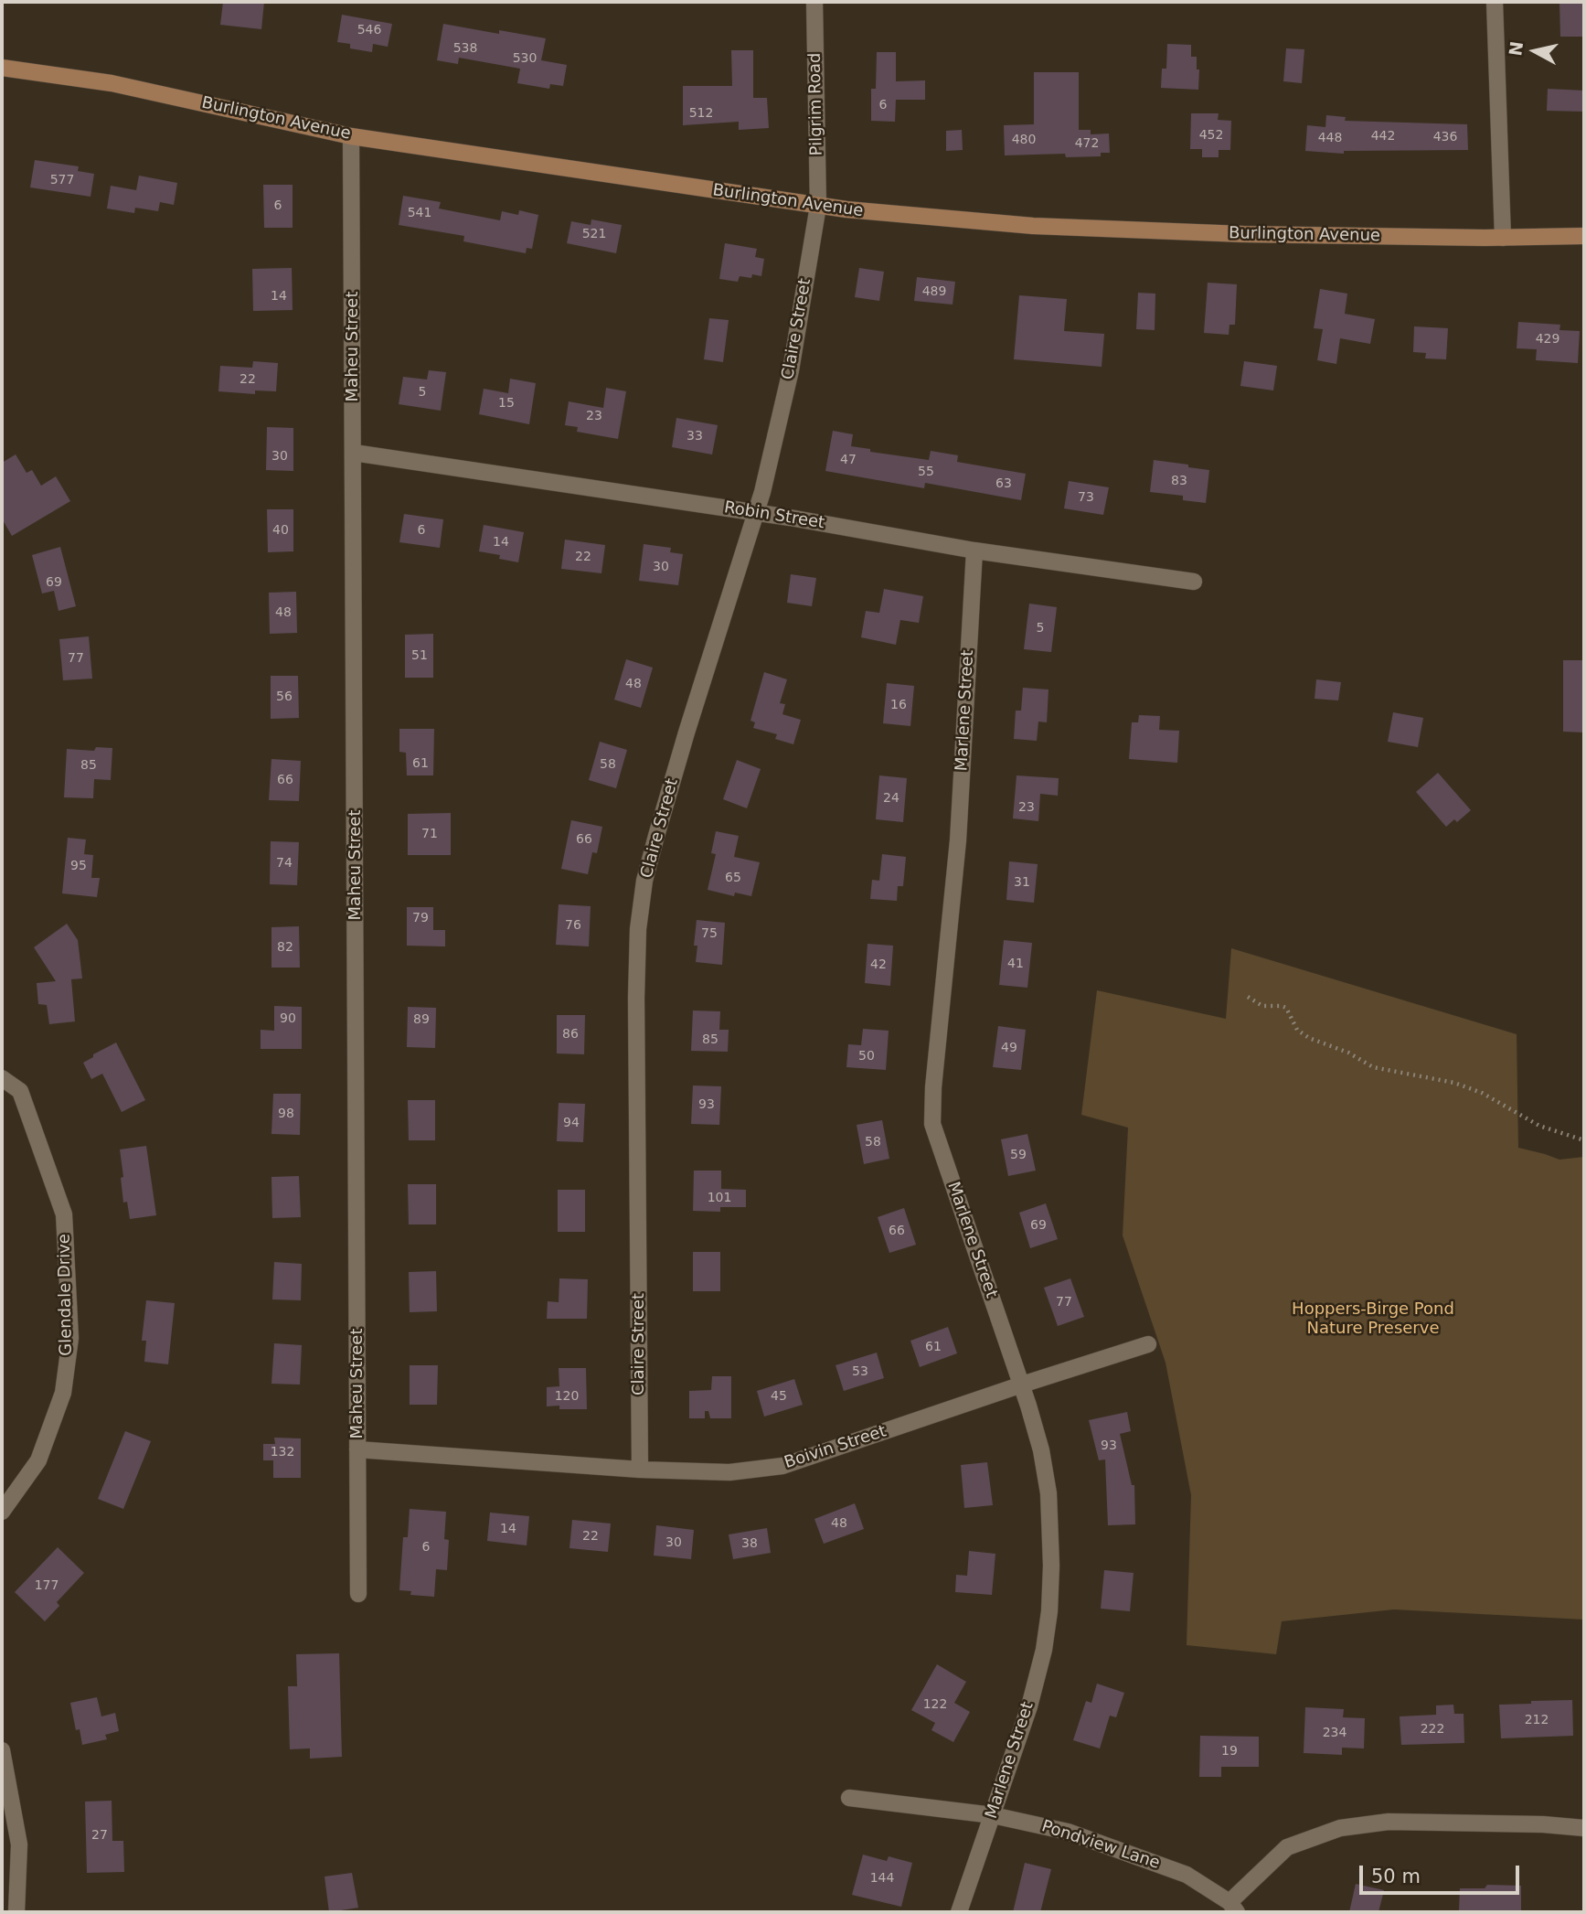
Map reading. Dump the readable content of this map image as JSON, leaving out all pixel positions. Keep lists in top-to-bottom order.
{
  "streets": {
    "main road": ["Burlington Avenue"],
    "street": [
      "Pilgrim Road",
      "Claire Street",
      "Maheu Street",
      "Robin Street",
      "Marlene Street",
      "Glendale Drive",
      "Boivin Street",
      "Pondview Lane"
    ]
  },
  "crossings": [
    ["Pilgrim Road", "Burlington Avenue"],
    ["Pilgrim Road", "Claire Street"],
    ["Burlington Avenue", "Claire Street"],
    ["Burlington Avenue", "Maheu Street"],
    ["Claire Street", "Robin Street"],
    ["Claire Street", "Boivin Street"],
    ["Maheu Street", "Robin Street"],
    ["Maheu Street", "Boivin Street"],
    ["Robin Street", "Marlene Street"],
    ["Marlene Street", "Boivin Street"],
    ["Marlene Street", "Pondview Lane"]
  ],
  "parks": ["Hoppers-Birge Pond Nature Preserve"],
  "house_numbers": [
    "546",
    "538",
    "530",
    "6",
    "512",
    "452",
    "442",
    "436",
    "448",
    "480",
    "472",
    "577",
    "6",
    "541",
    "521",
    "489",
    "14",
    "429",
    "22",
    "5",
    "15",
    "23",
    "33",
    "30",
    "47",
    "55",
    "83",
    "63",
    "73",
    "40",
    "6",
    "14",
    "22",
    "30",
    "69",
    "48",
    "5",
    "51",
    "77",
    "48",
    "56",
    "16",
    "61",
    "58",
    "85",
    "66",
    "24",
    "23",
    "71",
    "66",
    "74",
    "95",
    "65",
    "31",
    "79",
    "76",
    "75",
    "82",
    "41",
    "42",
    "90",
    "89",
    "86",
    "85",
    "49",
    "50",
    "93",
    "98",
    "94",
    "58",
    "59",
    "101",
    "69",
    "66",
    "77",
    "61",
    "53",
    "120",
    "45",
    "93",
    "132",
    "48",
    "14",
    "22",
    "30",
    "38",
    "6",
    "177",
    "122",
    "212",
    "222",
    "234",
    "19",
    "27",
    "144"
  ],
  "scale_bar": "50 m",
  "north": "left"
}
